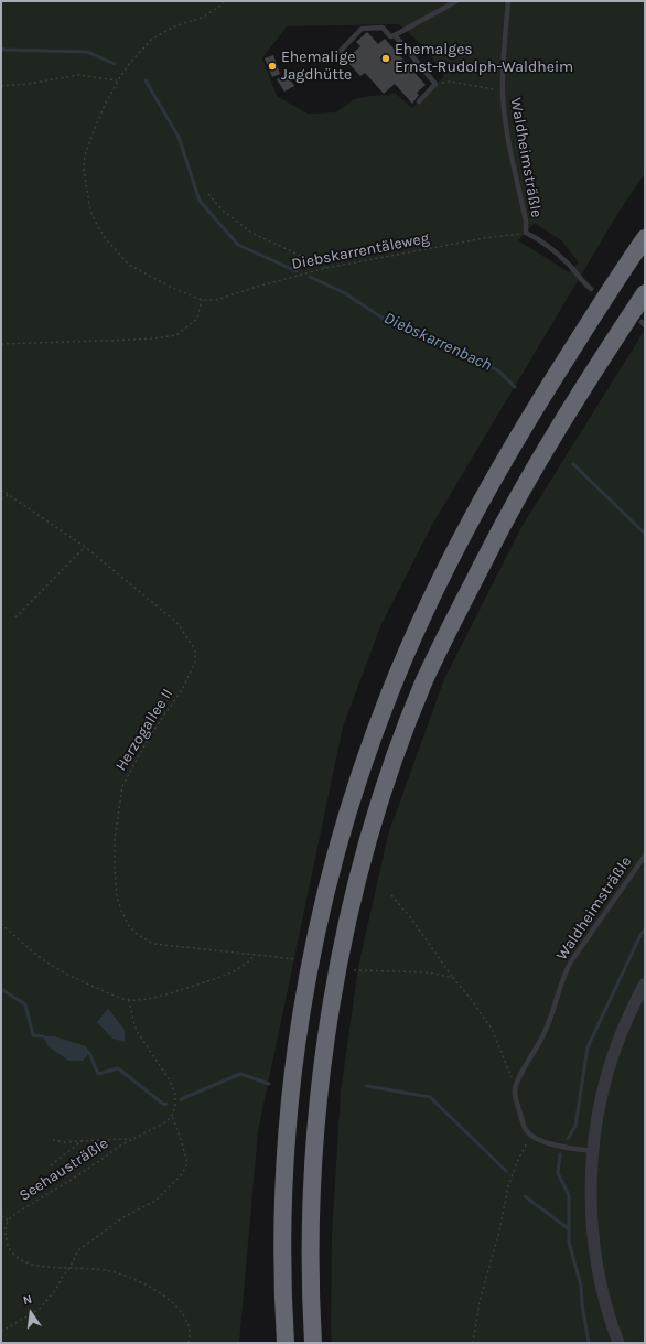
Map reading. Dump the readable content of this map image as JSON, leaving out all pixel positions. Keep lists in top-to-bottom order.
{
  "streets": {
    "lane": ["Waldheimsträßle"],
    "path": ["Diebskarrentäleweg", "Herzogallee II", "Seehausträßle"]
  },
  "crossings": [
    ["Waldheimsträßle", "Diebskarrentäleweg"]
  ],
  "water": ["Diebskarrenbach"],
  "places": ["Ehemalges Ernst-Rudolph-Waldheim", "Ehemalige Jagdhütte"],
  "north": "top"
}
